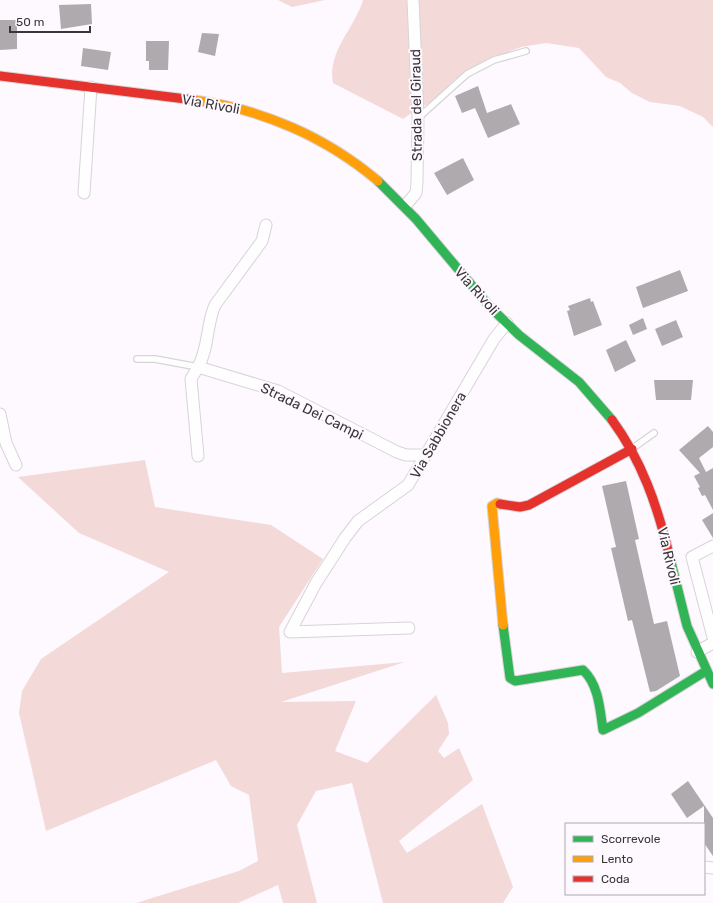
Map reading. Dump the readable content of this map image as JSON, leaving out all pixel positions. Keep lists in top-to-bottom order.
{
  "streets": {
    "street": [
      "Via Rivoli",
      "Strada del Giraud",
      "Strada Dei Campi",
      "Via Sabbionera"
    ]
  },
  "crossings": [
    ["Via Rivoli", "Strada del Giraud"],
    ["Via Rivoli", "Via Sabbionera"],
    ["Strada Dei Campi", "Via Sabbionera"]
  ],
  "legend": ["Scorrevole", "Lento", "Coda"],
  "scale_bar": "50 m"
}
